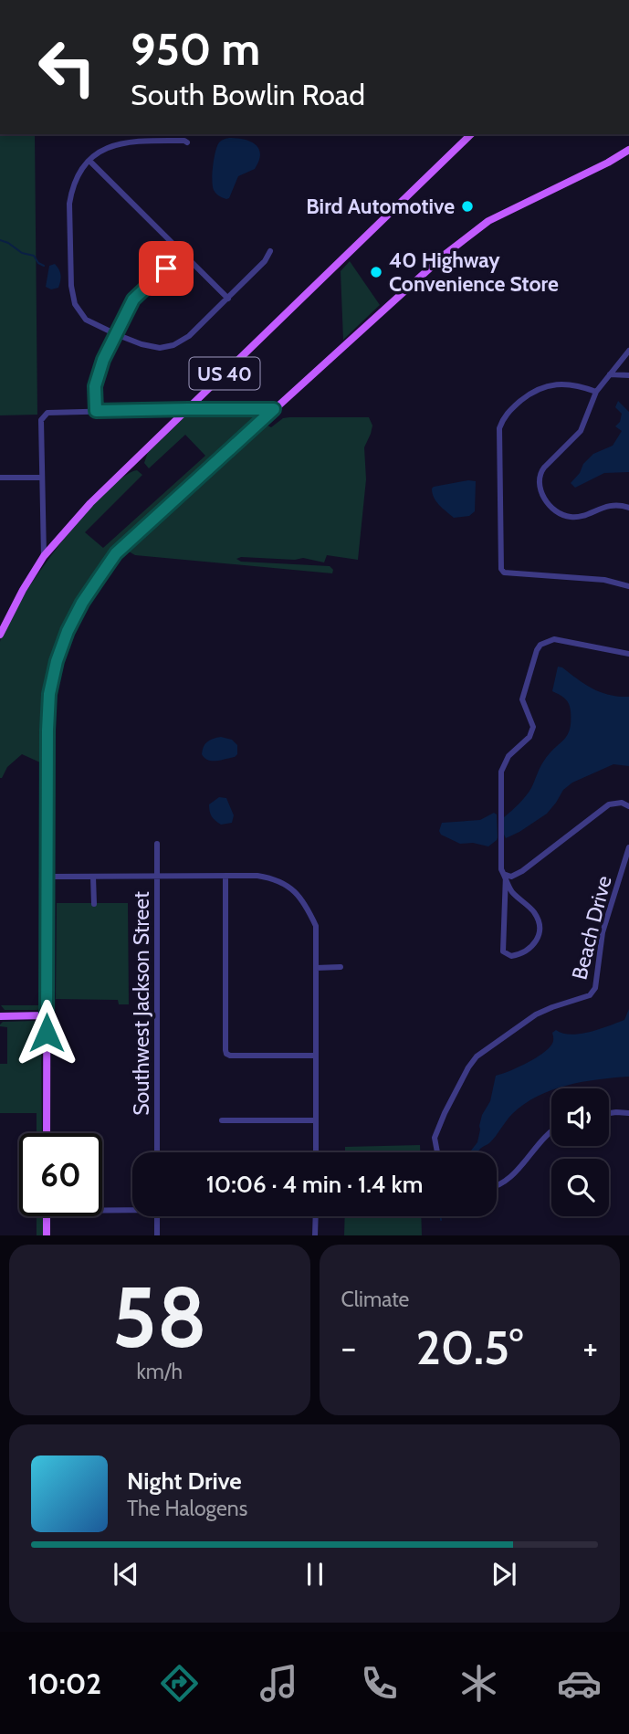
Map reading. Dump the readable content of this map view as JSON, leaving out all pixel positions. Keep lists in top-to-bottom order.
{
  "streets": {
    "main road": ["US 40"],
    "street": ["Beach Drive", "Southwest Jackson Street"]
  },
  "places": ["Bird Automotive", "40 Highway Convenience Store"],
  "page": {
    "turn": ["950 m", "South Bowlin Road"],
    "limit": "60",
    "trip": "10:06 · 4 min · 1.4 km",
    "tile": [
      ["58", "km/h"],
      "Climate"
    ],
    "heat": ["−", "20.5°", "+"],
    "song": ["Night Drive", "The Halogens"],
    "tabs": "10:02"
  }
}
